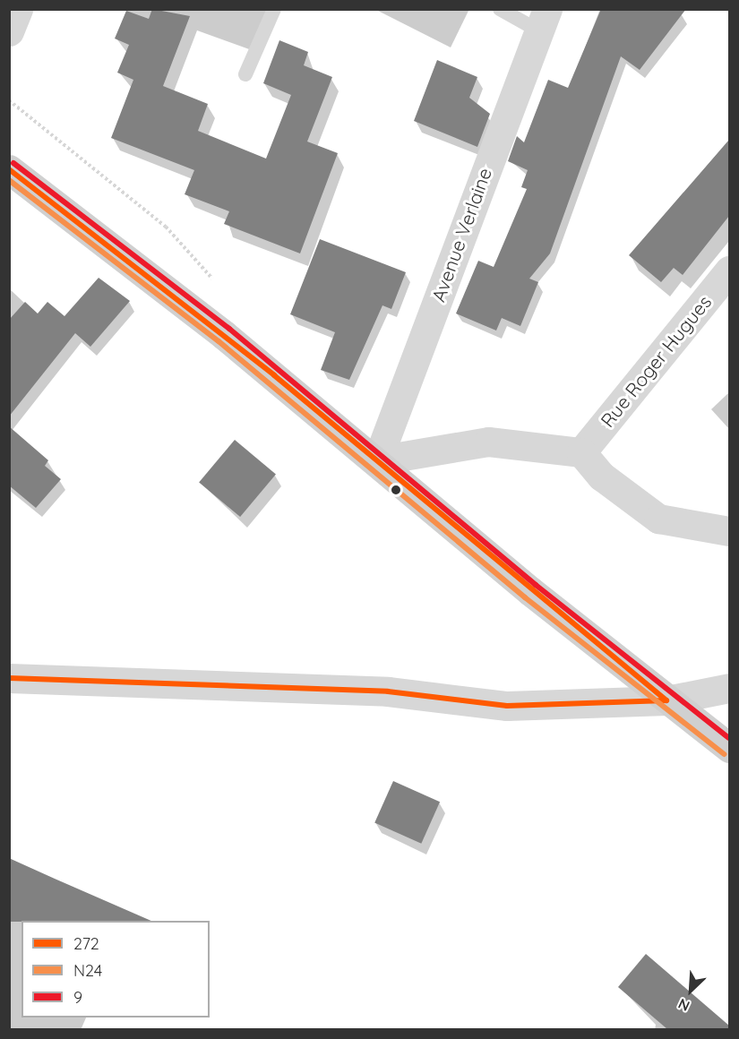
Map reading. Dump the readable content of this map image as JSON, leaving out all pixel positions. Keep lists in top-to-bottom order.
{
  "streets": {
    "street": ["Avenue Verlaine", "Rue Roger Hugues"]
  },
  "lines": ["transit line 9", "transit line 272", "transit line N24"],
  "legend": ["272", "N24", "9"],
  "north": "bottom left"
}
